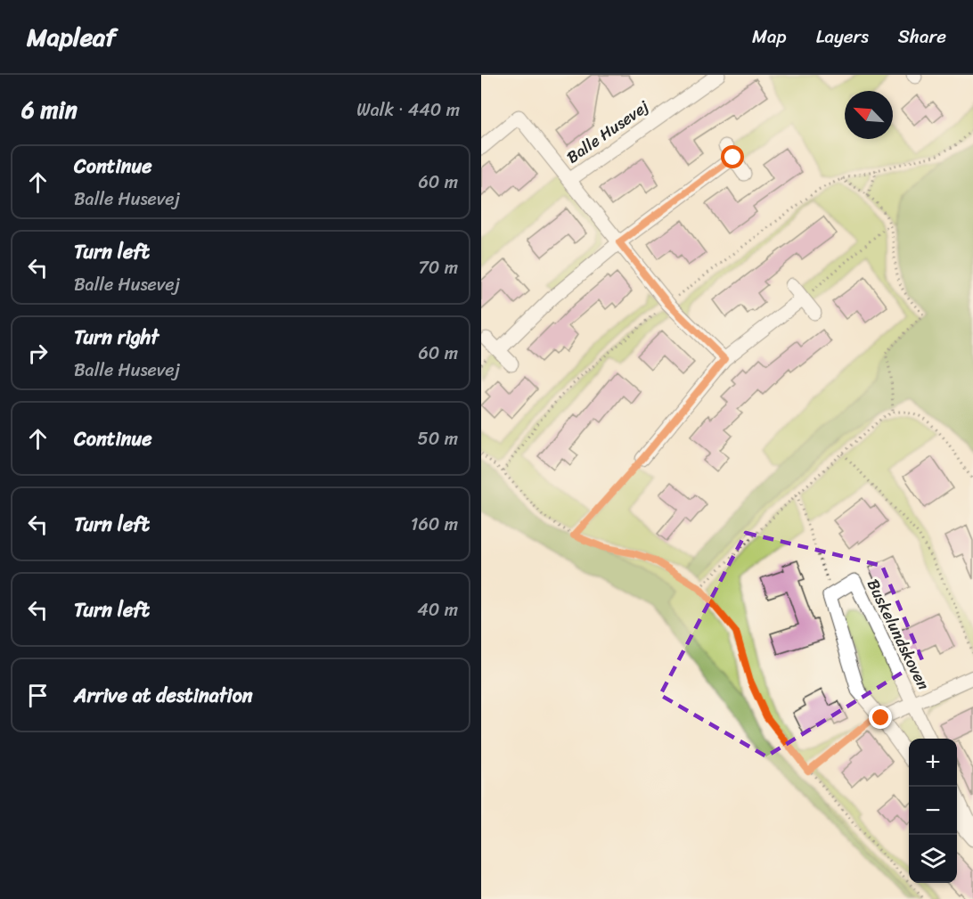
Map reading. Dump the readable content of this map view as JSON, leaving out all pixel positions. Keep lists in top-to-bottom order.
{
  "streets": {
    "street": ["Balle Husevej", "Buskelundskoven"]
  },
  "north": "top left",
  "page": {
    "header": "Mapleaf",
    "nav": ["Map", "Layers", "Share"],
    "heading": ["6 min", "Walk · 440 m"],
    "list": [
      ["Continue", "Balle Husevej", "60 m"],
      ["Turn left", "Balle Husevej", "70 m"],
      ["Turn right", "Balle Husevej", "60 m"],
      ["Continue", "50 m"],
      ["Turn left", "160 m"],
      ["Turn left", "40 m"],
      "Arrive at destination"
    ],
    "map_buttons": ["+", "−"]
  }
}
